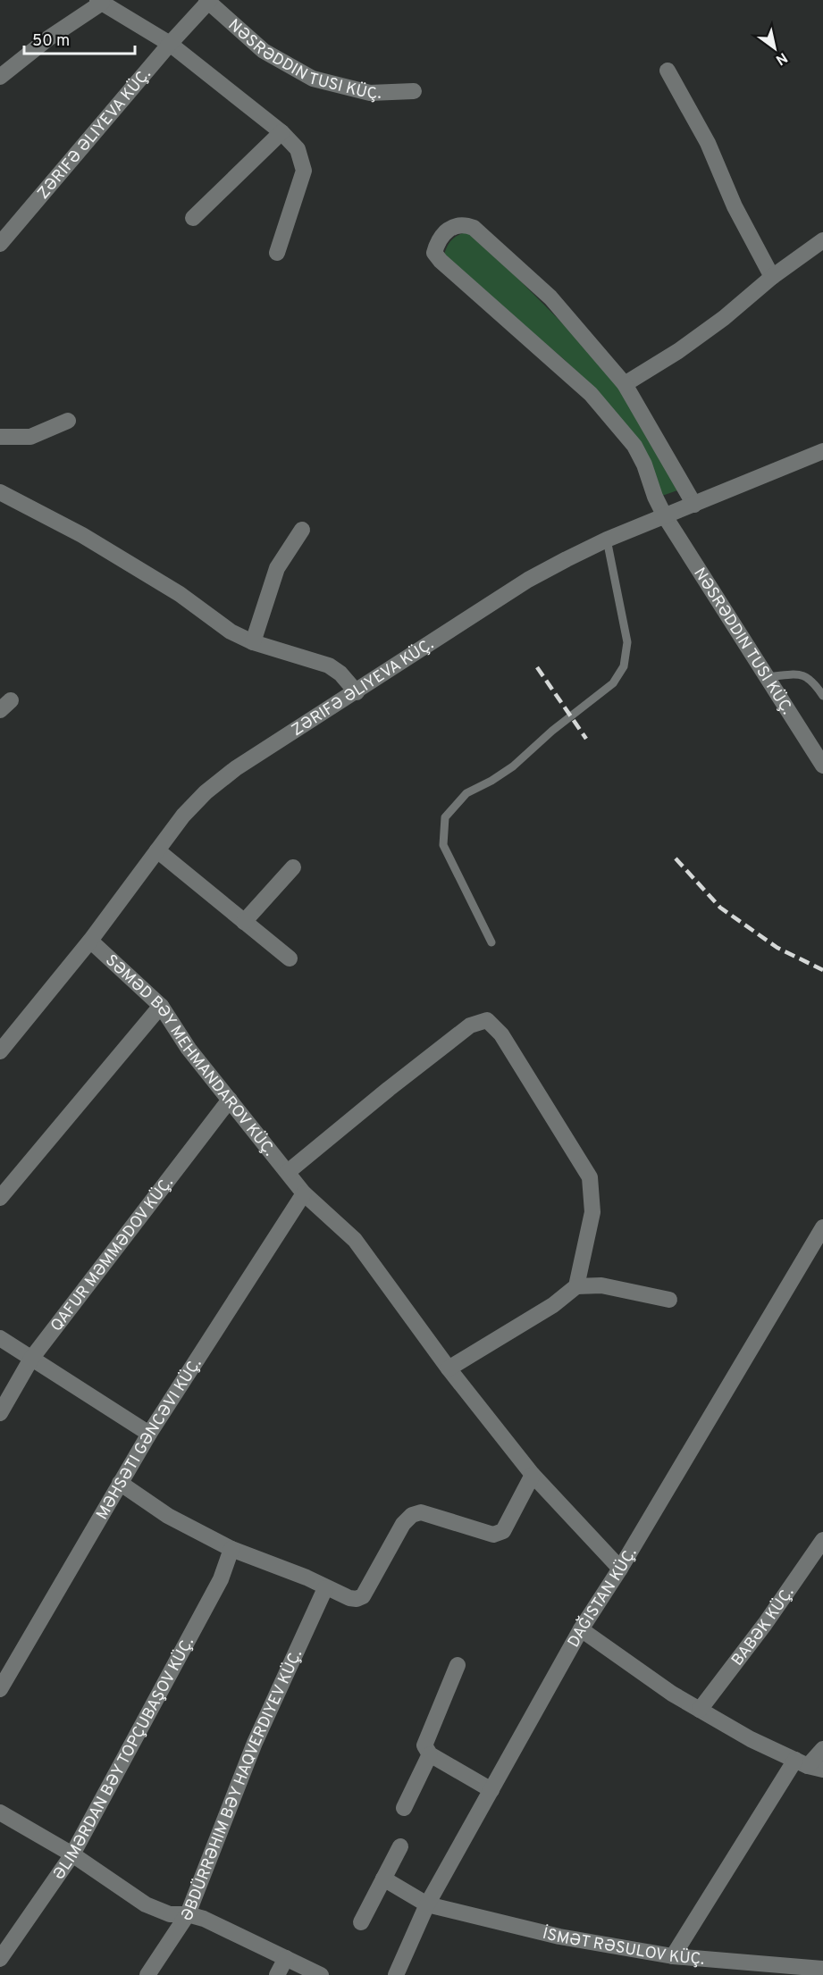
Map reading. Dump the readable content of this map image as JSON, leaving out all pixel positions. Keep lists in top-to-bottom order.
{
  "streets": {
    "street": [
      "NƏSRƏDDIN TUSI KÜÇ.",
      "ZƏRIFƏ ƏLIYEVA KÜÇ.",
      "SƏMƏD BƏY MEHMANDAROV KÜÇ.",
      "QAFUR MƏMMƏDOV KÜÇ.",
      "MƏHSƏTI GƏNCƏVI KÜÇ.",
      "BABƏK KÜÇ.",
      "ƏLIMƏRDAN BƏY TOPÇUBAŞOV KÜÇ.",
      "ƏBDÜRRƏHIM BƏY HAQVERDIYEV KÜÇ.",
      "İSMƏT RƏSULOV KÜÇ."
    ]
  },
  "crossings": [
    ["NƏSRƏDDIN TUSI KÜÇ.", "ZƏRIFƏ ƏLIYEVA KÜÇ."],
    ["ZƏRIFƏ ƏLIYEVA KÜÇ.", "SƏMƏD BƏY MEHMANDAROV KÜÇ."],
    ["SƏMƏD BƏY MEHMANDAROV KÜÇ.", "QAFUR MƏMMƏDOV KÜÇ."],
    ["SƏMƏD BƏY MEHMANDAROV KÜÇ.", "MƏHSƏTI GƏNCƏVI KÜÇ."]
  ],
  "scale_bar": "50 m",
  "north": "bottom right"
}
